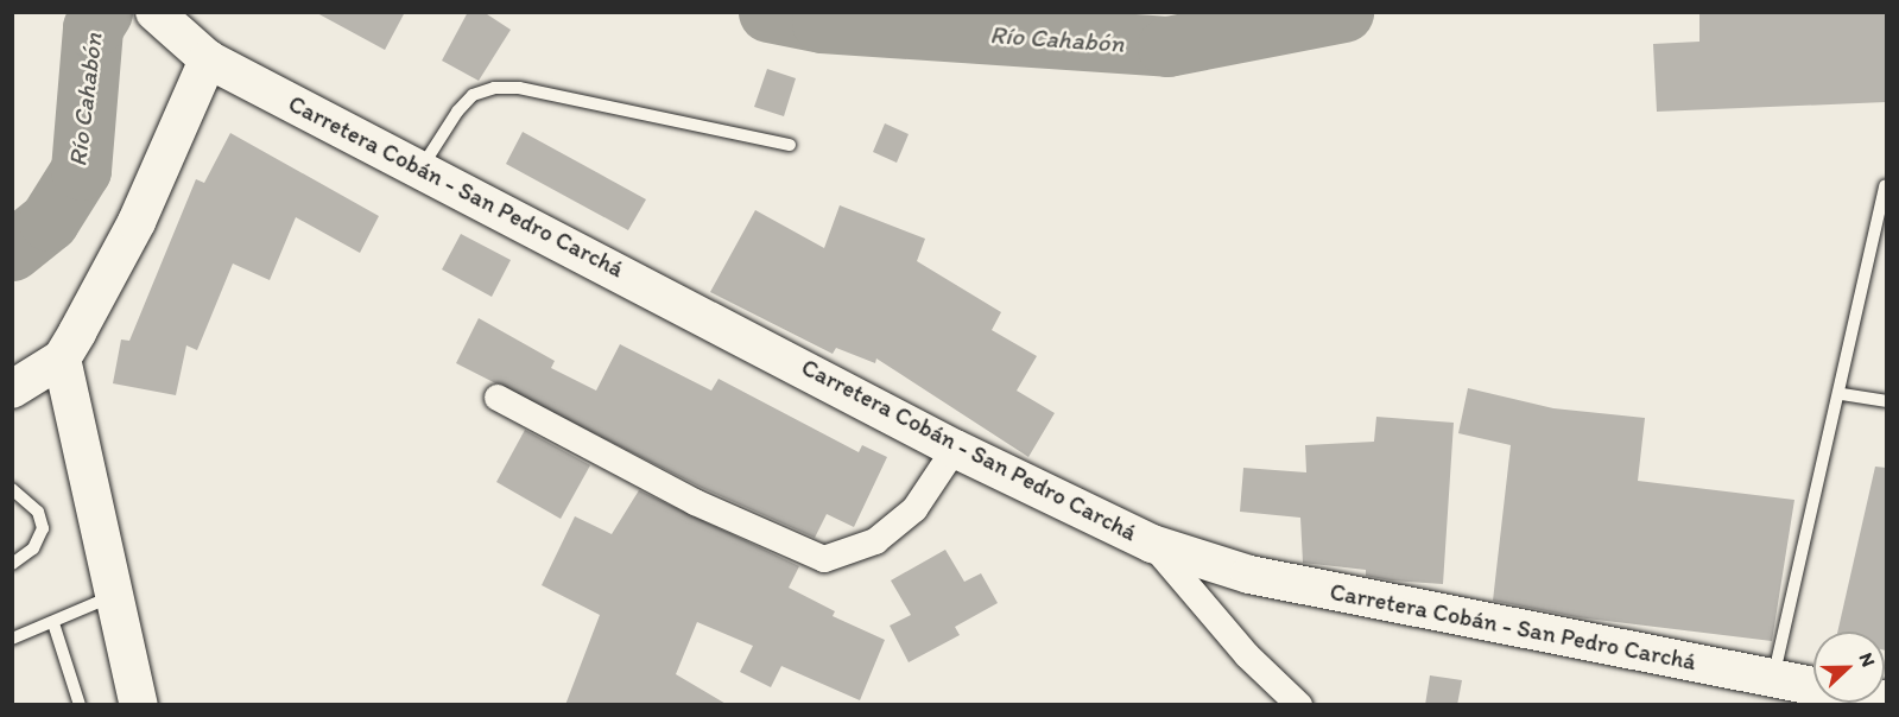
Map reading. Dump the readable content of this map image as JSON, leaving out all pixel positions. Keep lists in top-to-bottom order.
{
  "streets": {
    "main road": ["Carretera Cobán - San Pedro Carchá"]
  },
  "water": ["Río Cahabón"],
  "north": "right"
}
